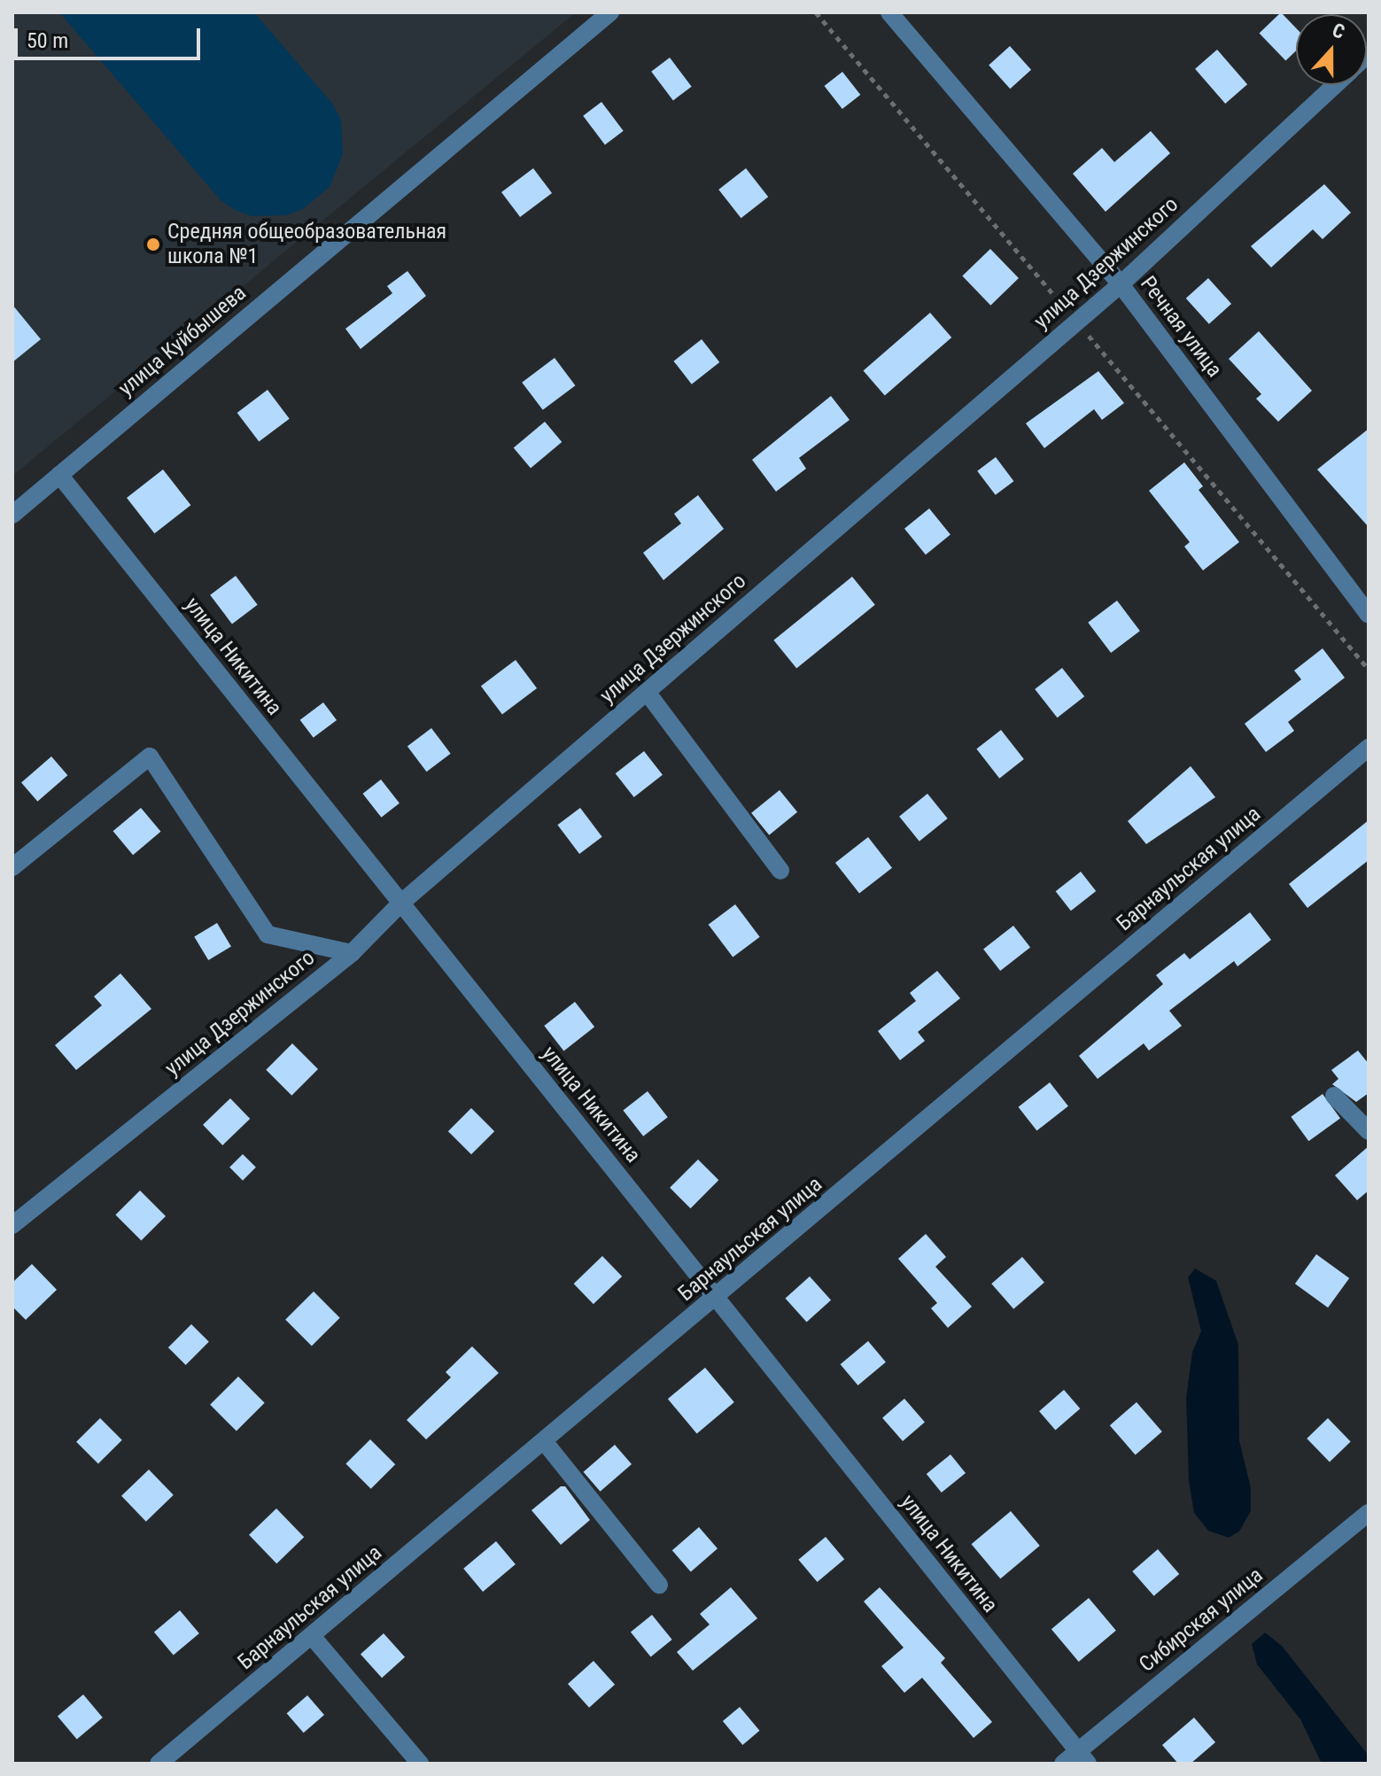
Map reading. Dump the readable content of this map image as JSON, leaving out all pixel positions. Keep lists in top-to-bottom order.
{
  "streets": {
    "street": [
      "улица Дзержинского",
      "Речная улица",
      "улица Куйбышева",
      "улица Никитина",
      "Барнаульская улица",
      "Сибирская улица"
    ]
  },
  "crossings": [
    ["улица Дзержинского", "Речная улица"],
    ["улица Дзержинского", "улица Никитина"],
    ["улица Куйбышева", "улица Никитина"],
    ["улица Никитина", "Барнаульская улица"],
    ["улица Никитина", "Сибирская улица"]
  ],
  "places": ["Средняя общеобразовательная школа №1"],
  "scale_bar": "50 m",
  "north": "top"
}
